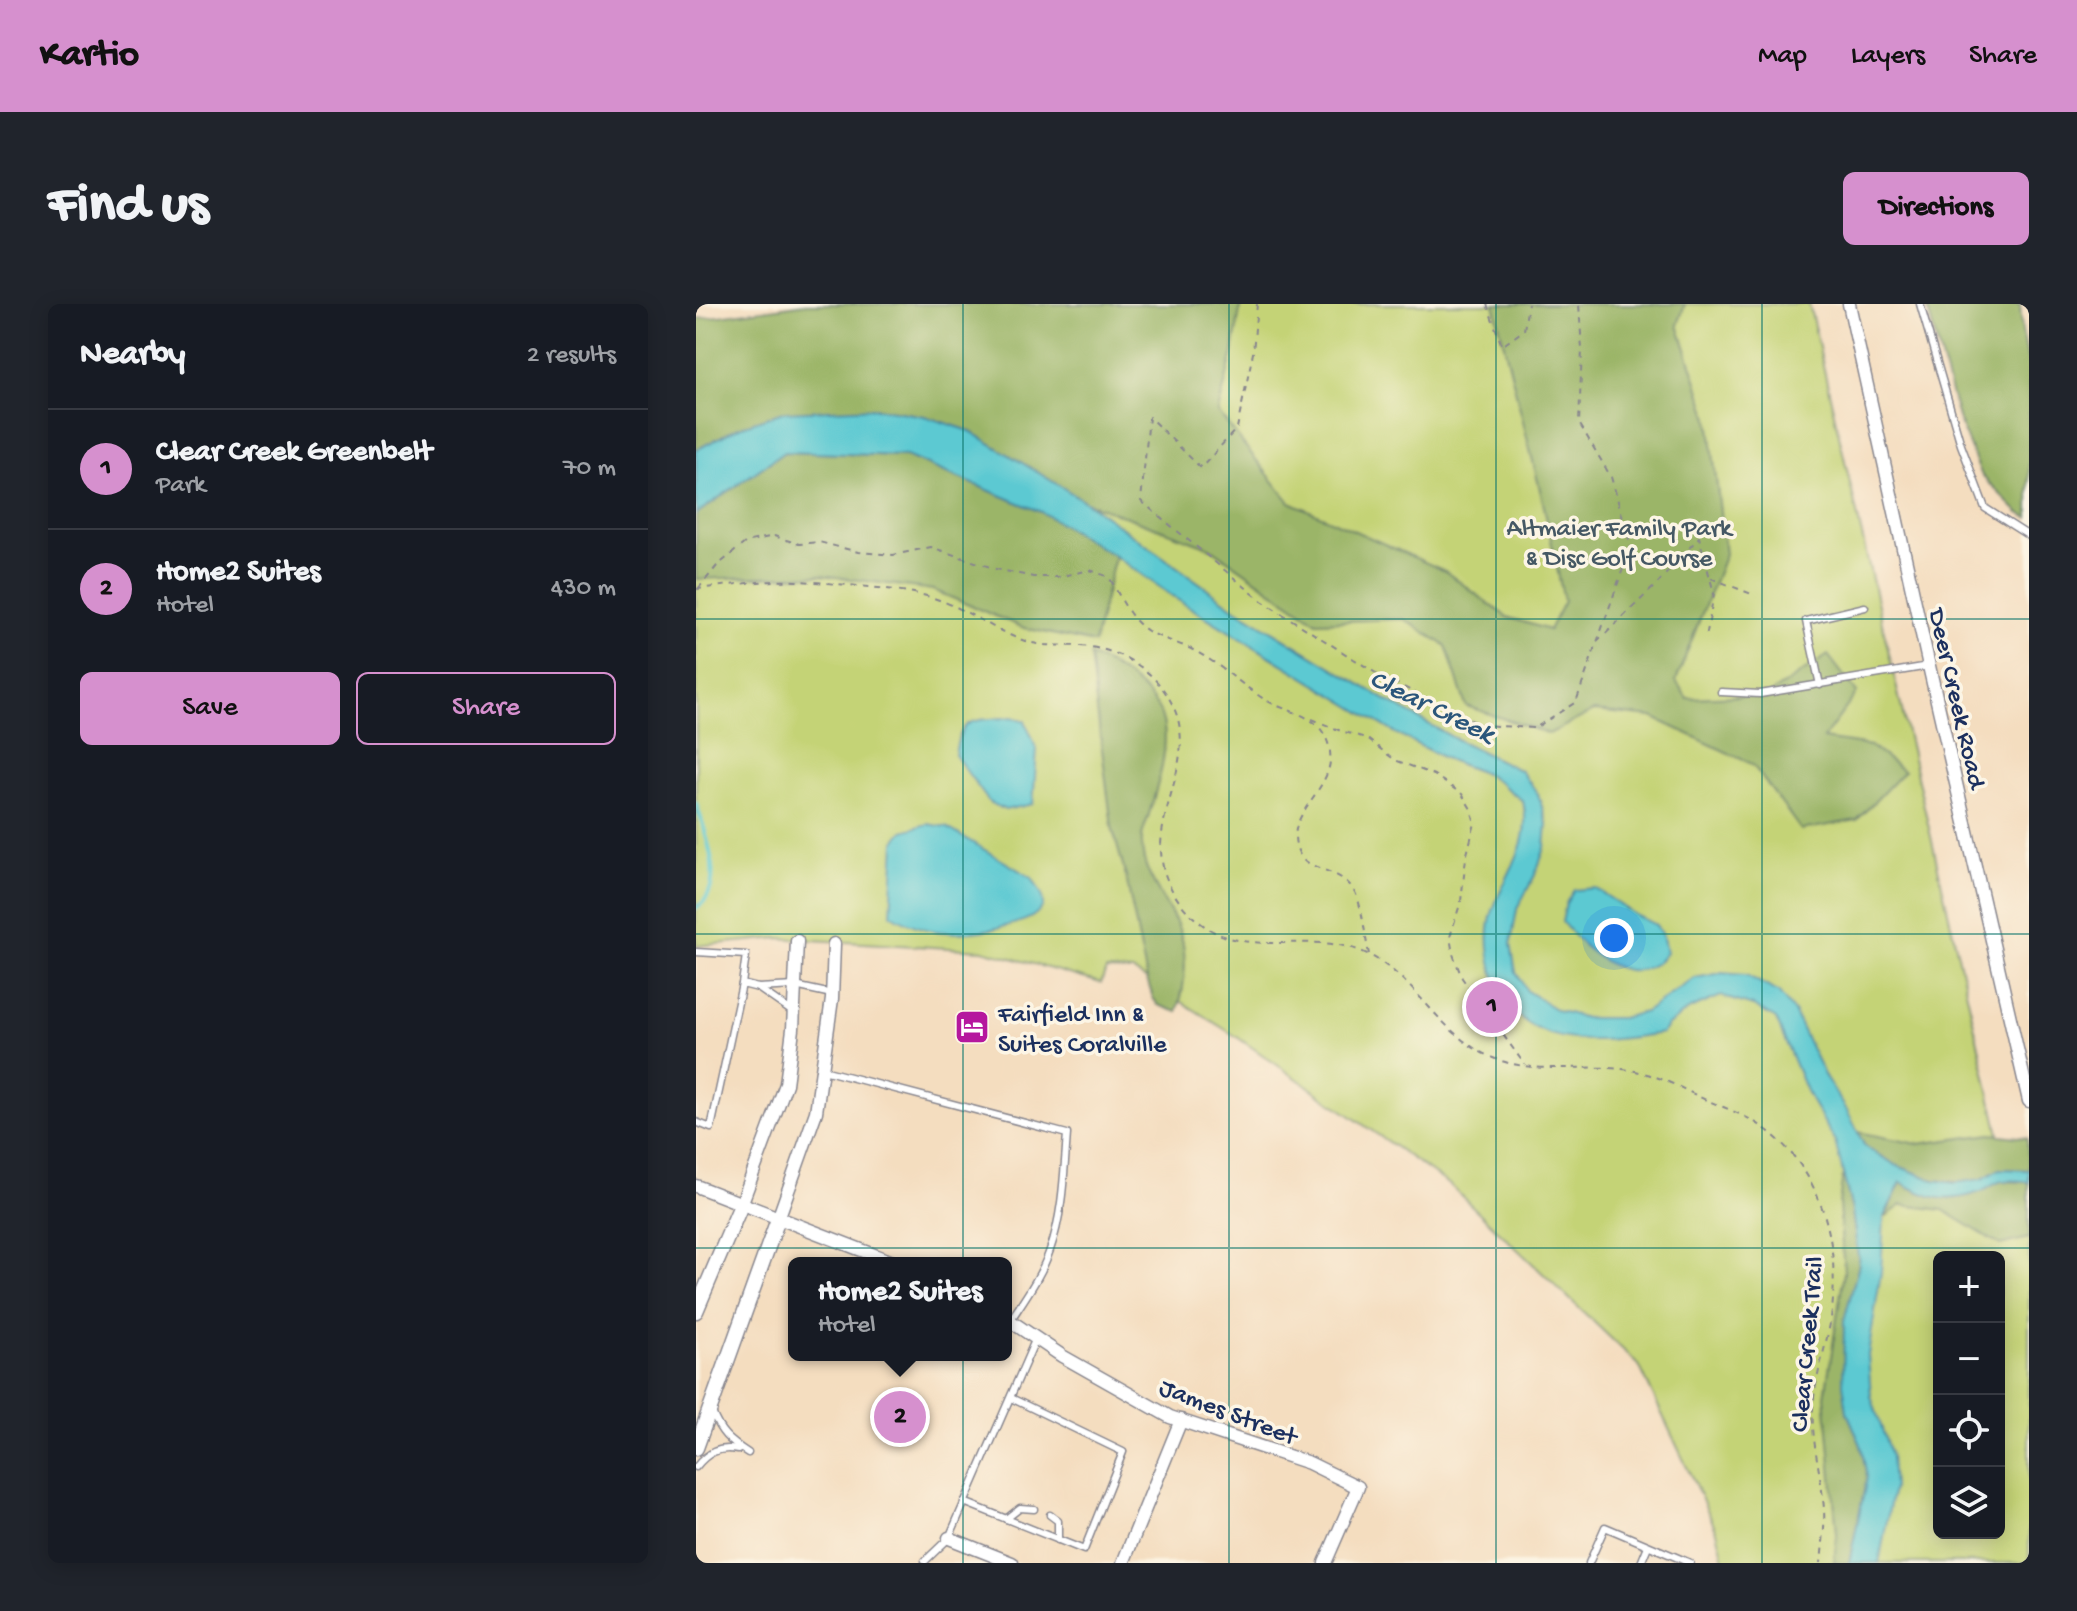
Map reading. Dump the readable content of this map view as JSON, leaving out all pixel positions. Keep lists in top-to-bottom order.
{
  "streets": {
    "street": ["Deer Creek Road", "James Street"],
    "path": ["Clear Creek Trail"]
  },
  "water": ["Clear Creek"],
  "parks": ["Altmaier Family Park & Disc Golf Course"],
  "places": {
    "hotel": ["Fairfield Inn & Suites Coralville"]
  },
  "page": {
    "header": "Kartio",
    "nav": ["Map", "Layers", "Share"],
    "buttons": [
      "Directions",
      ["Save", "Share"]
    ],
    "title": "Find us",
    "heading": ["Nearby", "2 results"],
    "list": [
      {
        "mark": "1",
        "name": "Clear Creek Greenbelt",
        "note": "Park",
        "value": "70 m"
      },
      {
        "mark": "2",
        "name": "Home2 Suites",
        "note": "Hotel",
        "value": "430 m"
      }
    ],
    "pins": ["1", "2"],
    "map_buttons": ["+", "−"],
    "popup": ["Home2 Suites", "Hotel"]
  }
}
